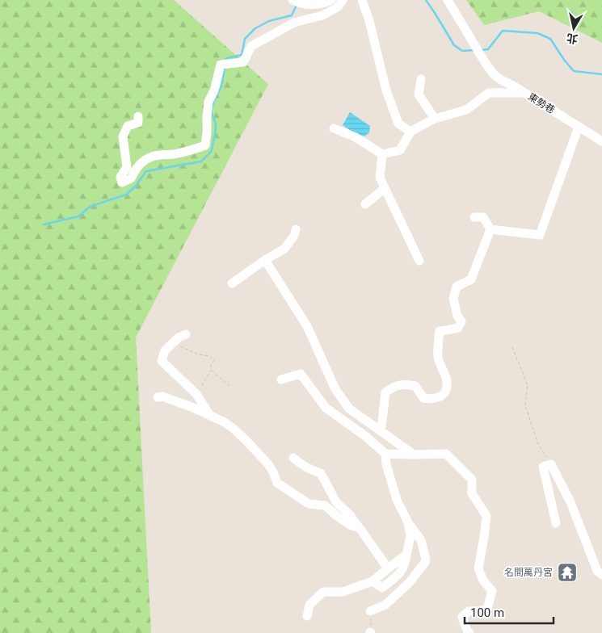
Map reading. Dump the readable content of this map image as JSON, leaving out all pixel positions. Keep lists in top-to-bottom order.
{
  "streets": {
    "street": ["東勢巷"]
  },
  "places": {
    "temple": ["名間萬丹宮"]
  },
  "scale_bar": "100 m",
  "north": "bottom"
}
